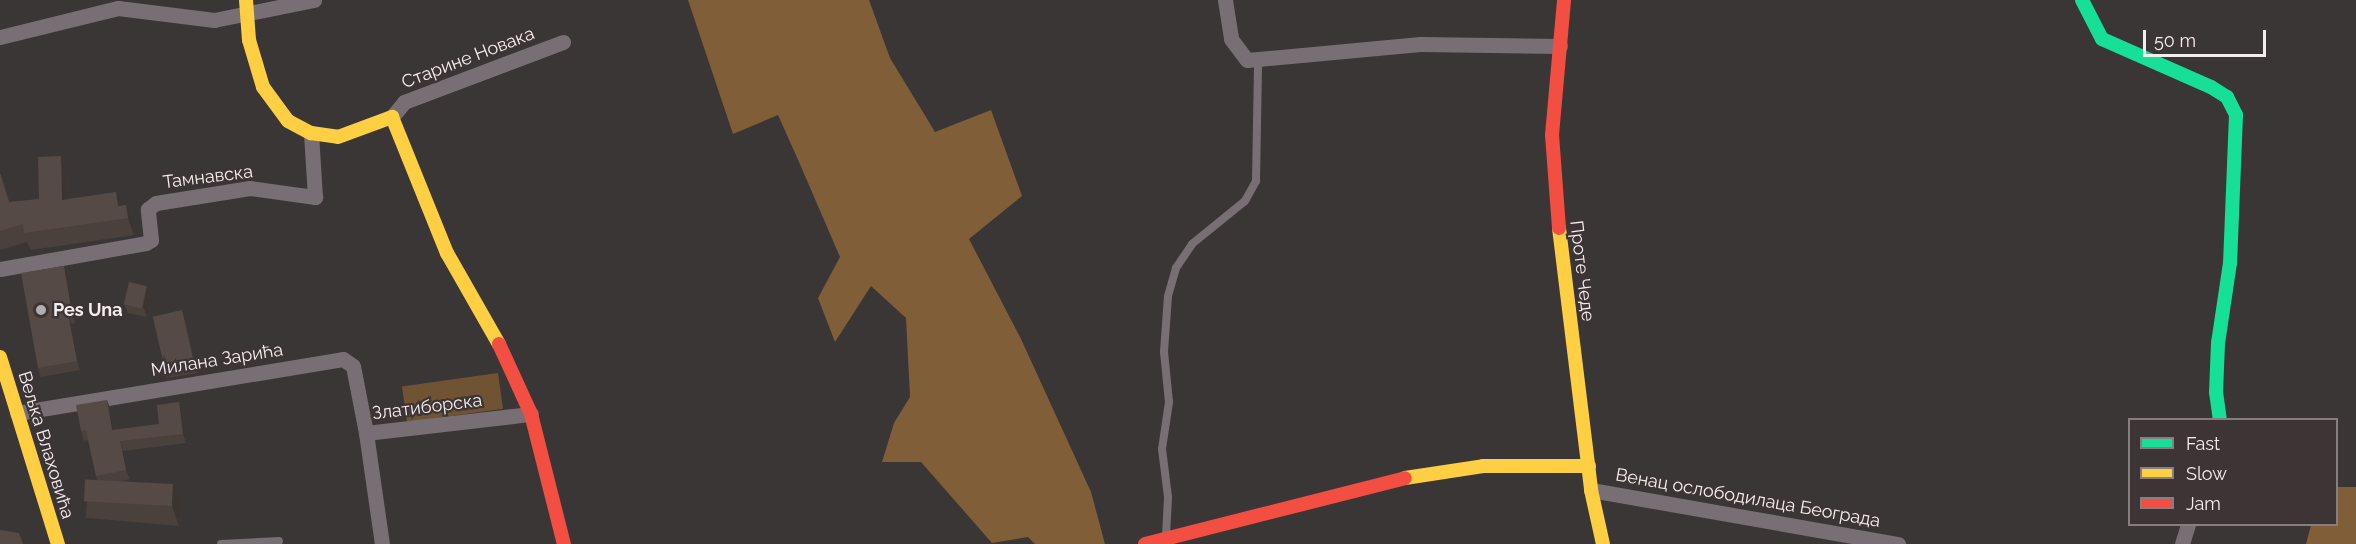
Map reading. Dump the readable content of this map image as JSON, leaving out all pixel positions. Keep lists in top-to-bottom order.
{
  "streets": {
    "street": [
      "Старине Новака",
      "Тамнавска",
      "Проте Чеде",
      "Милана Зарића",
      "Златиборска",
      "Вељка Влаховића",
      "Венац ослободилаца Београда"
    ]
  },
  "crossings": [
    ["Проте Чеде", "Венац ослободилаца Београда"],
    ["Милана Зарића", "Златиборска"],
    ["Милана Зарића", "Вељка Влаховића"]
  ],
  "places": ["Pes Una"],
  "legend": ["Fast", "Slow", "Jam"],
  "scale_bar": "50 m"
}
